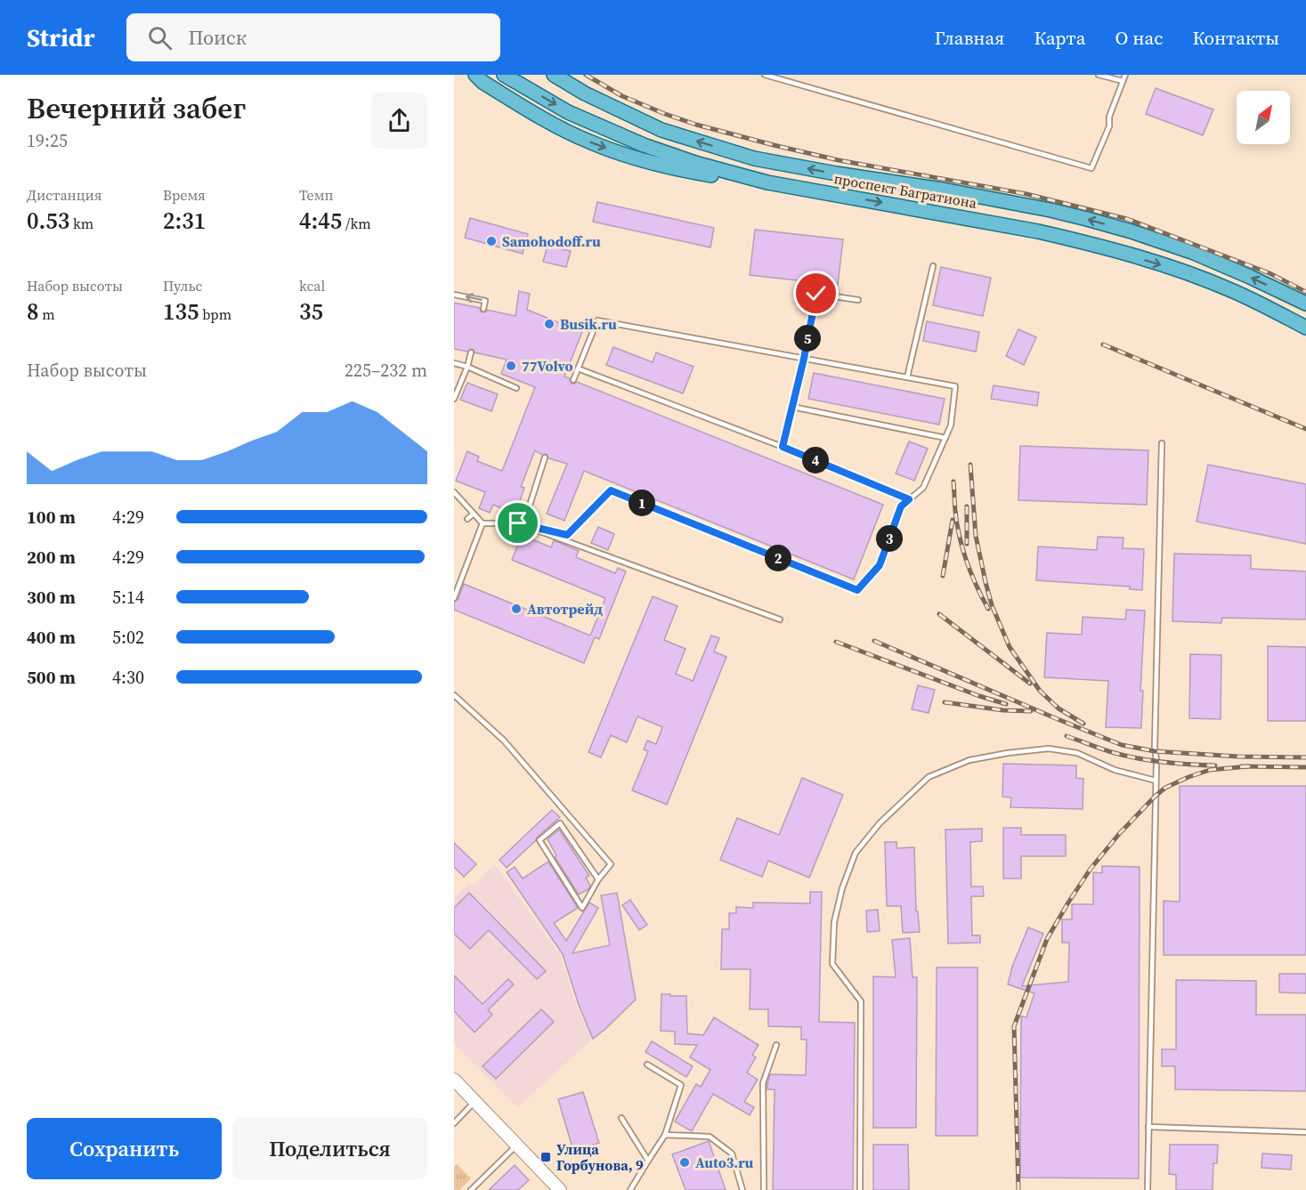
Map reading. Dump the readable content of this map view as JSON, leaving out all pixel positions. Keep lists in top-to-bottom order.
{
  "streets": {
    "main road": ["проспект Багратиона"]
  },
  "places": {
    "other": [
      "Samohodoff.ru",
      "Busik.ru",
      "77Volvo",
      "Автотрейд",
      "Auto3.ru"
    ],
    "transit": ["Улица Горбунова, 9"]
  },
  "north": "top right",
  "page": {
    "header": "Stridr",
    "search": "Поиск",
    "nav": [
      "Главная",
      "Карта",
      "О нас",
      "Контакты"
    ],
    "heading": ["Вечерний забег", "19:25"],
    "stats": [
      ["Дистанция", "0.53 km"],
      ["Время", "2:31"],
      ["Темп", "4:45 /km"],
      ["Набор высоты", "8 m"],
      ["Пульс", "135 bpm"],
      ["kcal", "35"]
    ],
    "pins": [
      "5",
      "4",
      "1",
      "3",
      "2"
    ],
    "chart": ["Набор высоты", "225–232 m"],
    "list": [
      {
        "name": "100 m",
        "note": "4:29"
      },
      {
        "name": "200 m",
        "note": "4:29"
      },
      {
        "name": "300 m",
        "note": "5:14"
      },
      {
        "name": "400 m",
        "note": "5:02"
      },
      {
        "name": "500 m",
        "note": "4:30"
      }
    ],
    "buttons": ["Сохранить", "Поделиться"]
  }
}
